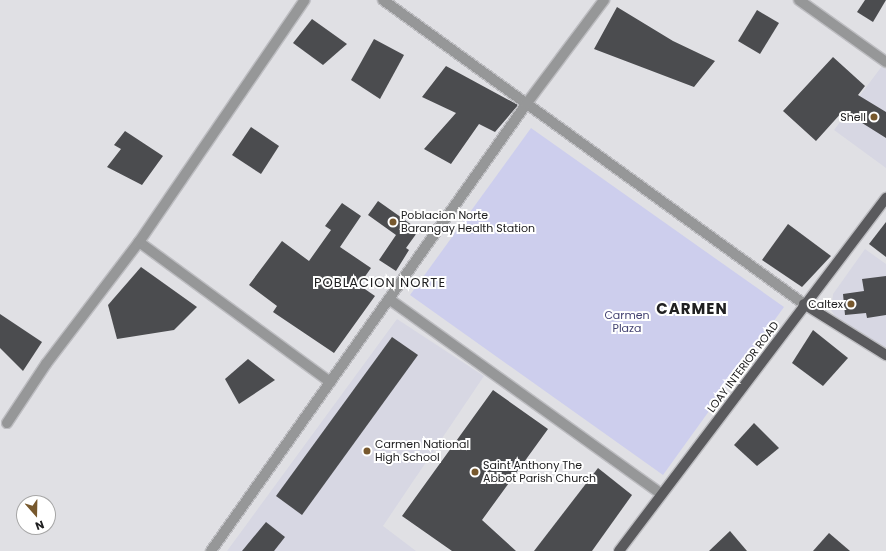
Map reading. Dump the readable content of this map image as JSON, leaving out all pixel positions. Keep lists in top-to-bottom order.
{
  "streets": {
    "main road": ["LOAY INTERIOR ROAD"]
  },
  "districts": ["POBLACION NORTE", "CARMEN"],
  "parks": ["Carmen Plaza"],
  "places": [
    "Shell",
    "Poblacion Norte Barangay Health Station",
    "Caltex",
    "Carmen National High School",
    "Saint Anthony The Abbot Parish Church"
  ],
  "north": "bottom"
}
